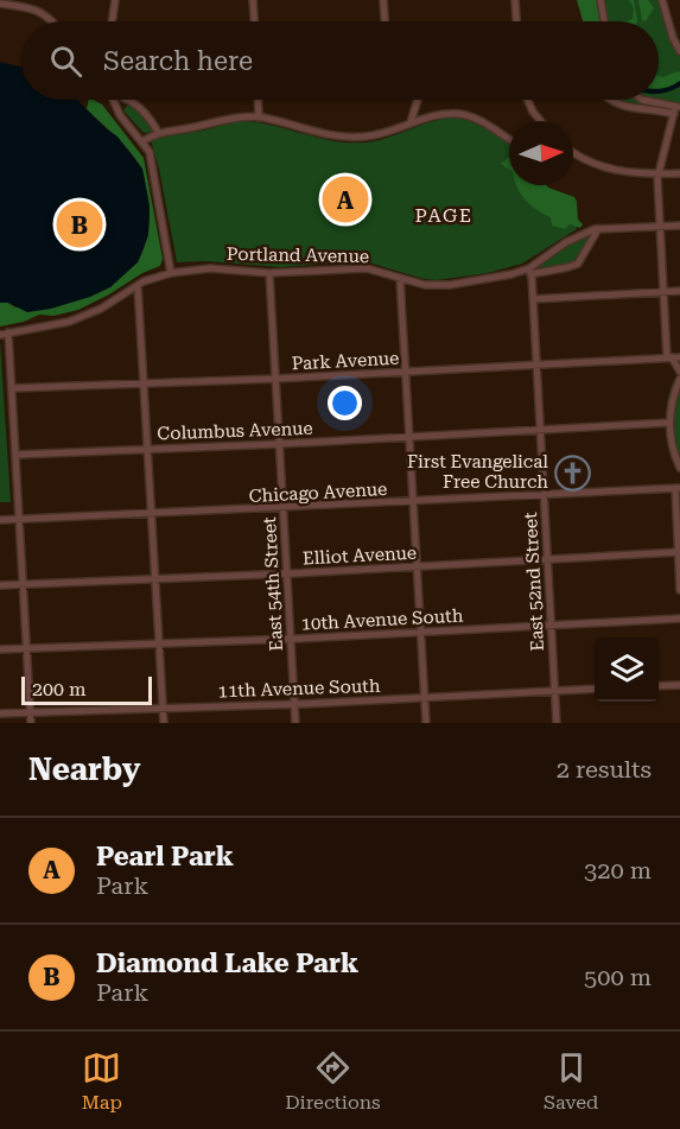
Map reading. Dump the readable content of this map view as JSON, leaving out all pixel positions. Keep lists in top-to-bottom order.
{
  "streets": {
    "street": [
      "Portland Avenue",
      "Park Avenue",
      "Columbus Avenue",
      "Chicago Avenue",
      "Elliot Avenue",
      "East 52nd Street",
      "East 54th Street",
      "10th Avenue South",
      "11th Avenue South"
    ]
  },
  "crossings": [
    ["Portland Avenue", "East 52nd Street"],
    ["Portland Avenue", "East 54th Street"],
    ["Park Avenue", "East 52nd Street"],
    ["Park Avenue", "East 54th Street"],
    ["Columbus Avenue", "East 52nd Street"],
    ["Columbus Avenue", "East 54th Street"],
    ["Chicago Avenue", "East 52nd Street"],
    ["Chicago Avenue", "East 54th Street"],
    ["Elliot Avenue", "East 52nd Street"],
    ["Elliot Avenue", "East 54th Street"],
    ["East 52nd Street", "10th Avenue South"],
    ["East 52nd Street", "11th Avenue South"],
    ["East 54th Street", "10th Avenue South"],
    ["East 54th Street", "11th Avenue South"]
  ],
  "districts": ["PAGE"],
  "places": {
    "church": ["First Evangelical Free Church"]
  },
  "scale_bar": "200 m",
  "north": "right",
  "page": {
    "search": "Search here",
    "pins": ["A", "B"],
    "scale": "200 m",
    "heading": ["Nearby", "2 results"],
    "list": [
      {
        "mark": "A",
        "name": "Pearl Park",
        "note": "Park",
        "value": "320 m"
      },
      {
        "mark": "B",
        "name": "Diamond Lake Park",
        "note": "Park",
        "value": "500 m"
      }
    ],
    "nav": ["Map", "Directions", "Saved"]
  }
}
